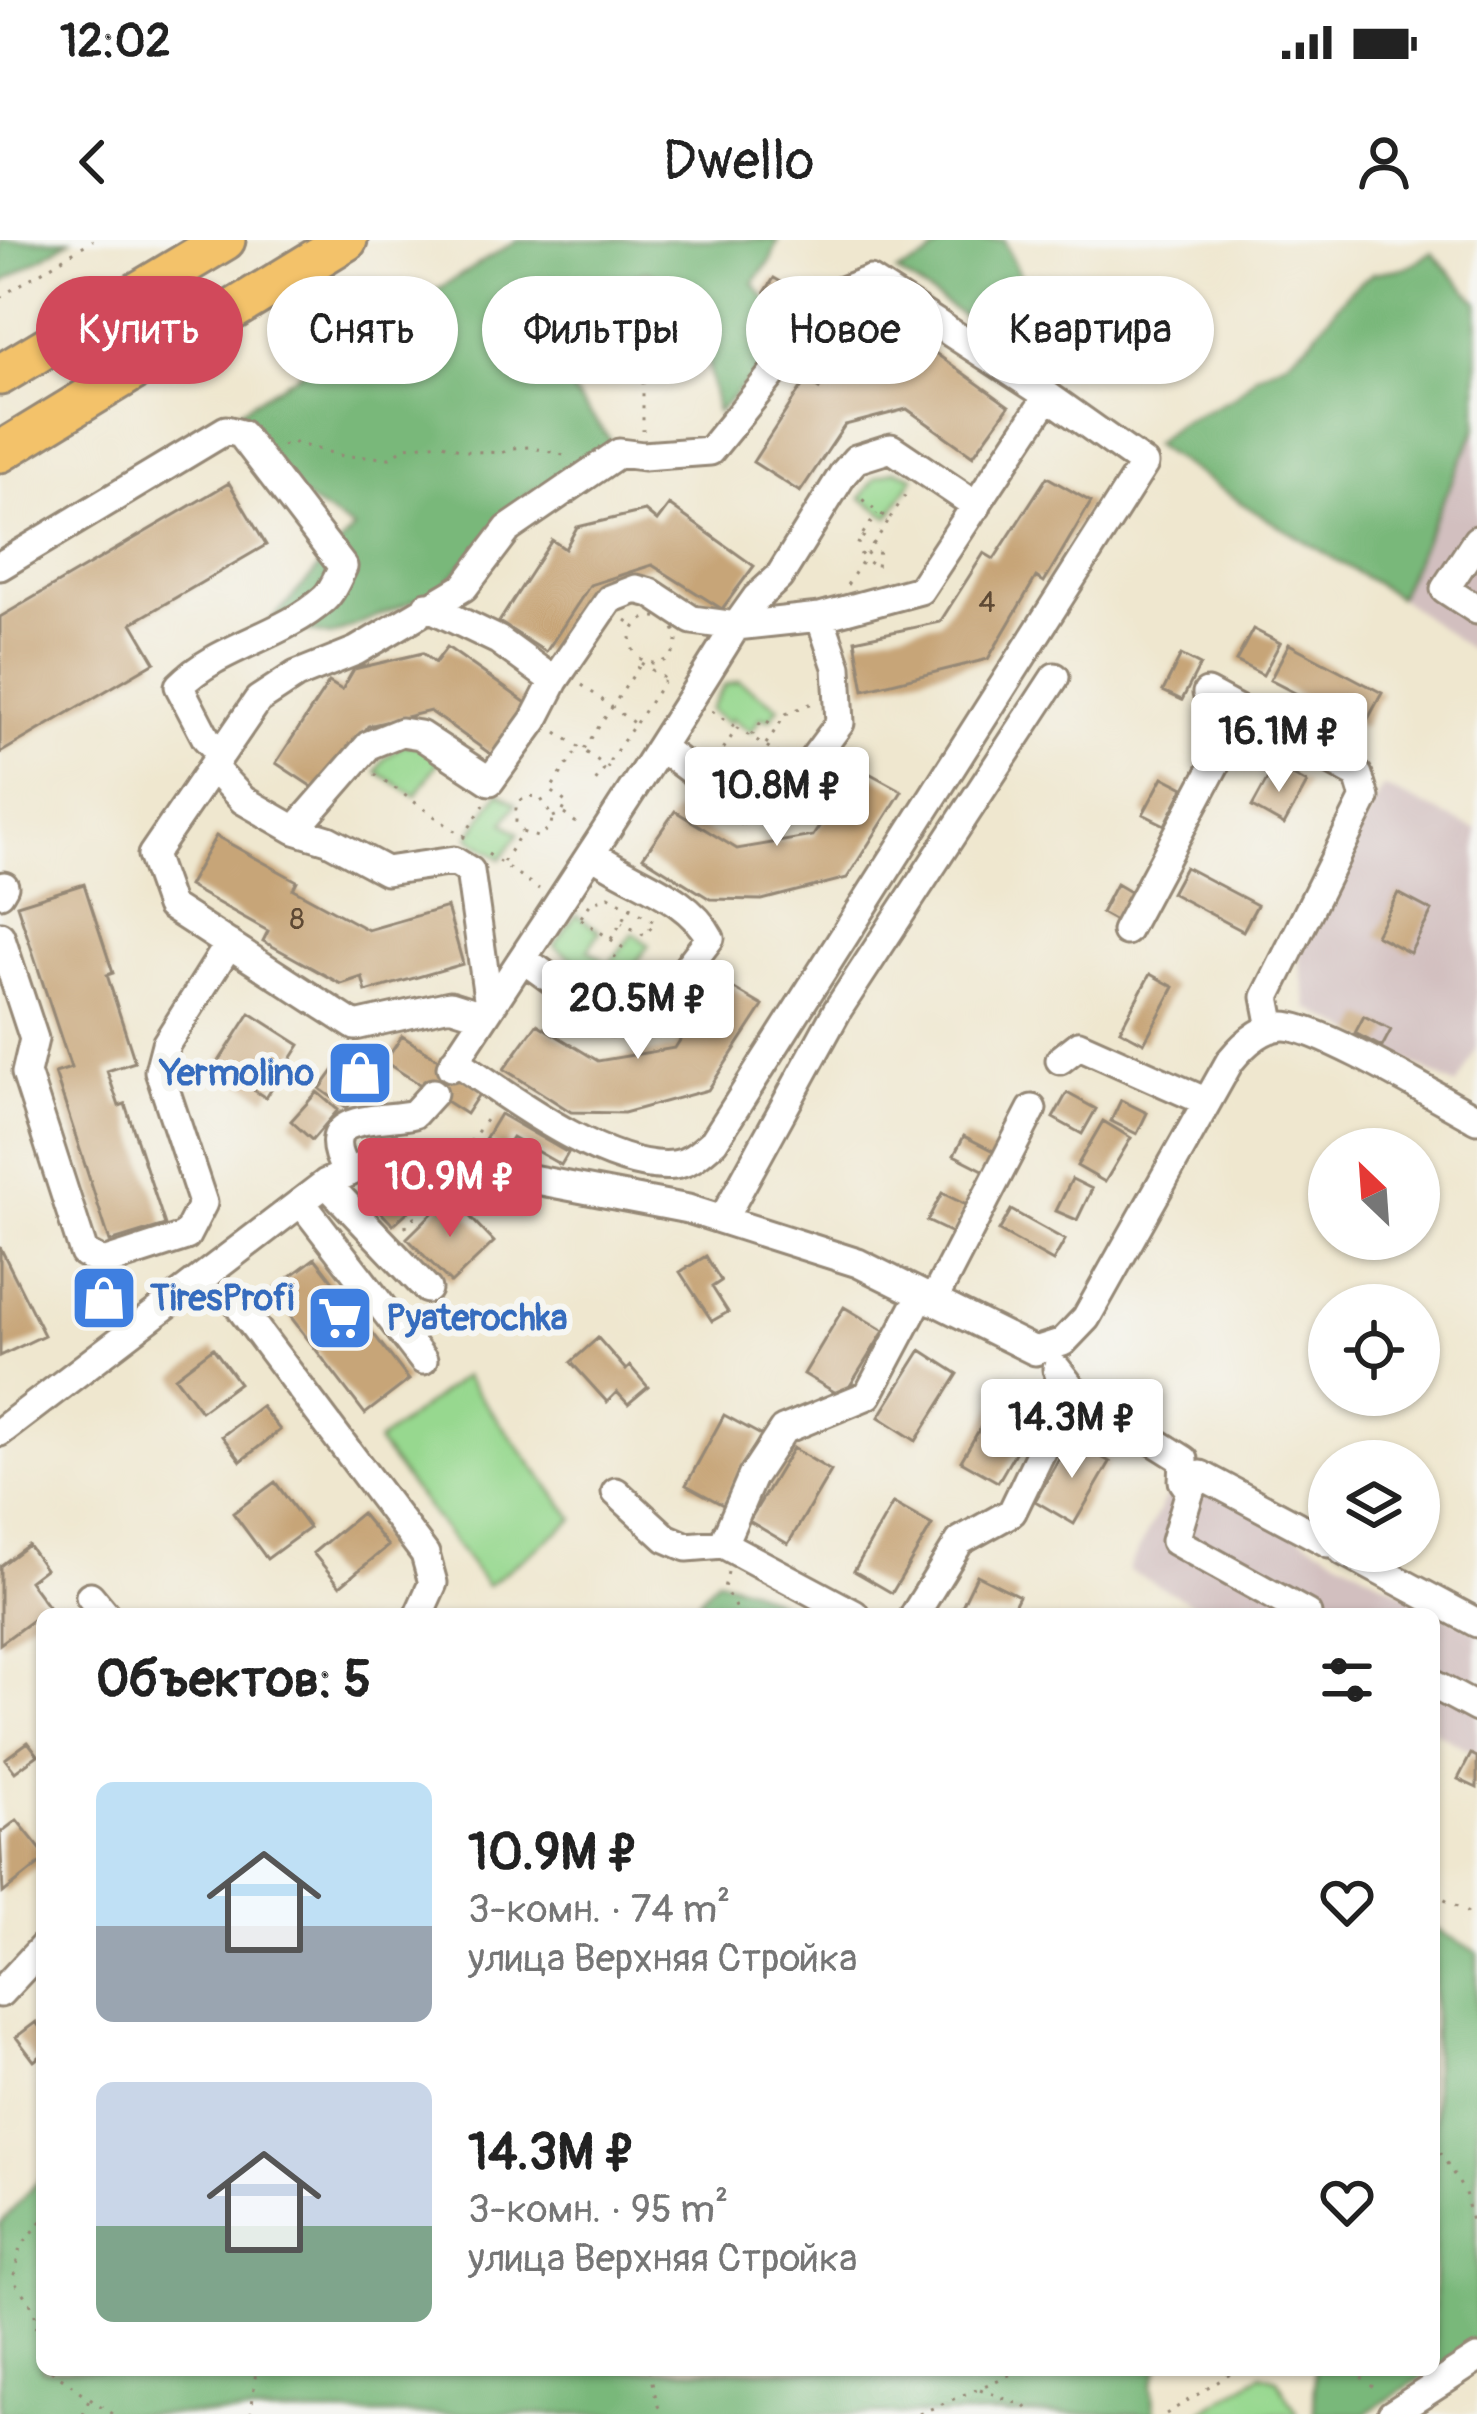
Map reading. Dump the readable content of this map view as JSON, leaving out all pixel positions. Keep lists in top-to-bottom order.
{
  "places": {
    "shop": ["Yermolino", "TiresProfi"],
    "supermarket": ["Pyaterochka"]
  },
  "house_numbers": ["4", "8"],
  "north": "top left",
  "page": {
    "status": "12:02",
    "header": "Dwello",
    "chip": [
      "Купить",
      "Снять",
      "Фильтры",
      "Новое",
      "Квартира"
    ],
    "price": [
      "16.1M ₽",
      "10.8M ₽",
      "20.5M ₽",
      "10.9M ₽",
      "14.3M ₽"
    ],
    "heading": "Объектов: 5",
    "list": [
      {
        "name": "10.9M ₽",
        "note": "3-комн. · 74 m² · улица Верхняя Стройка"
      },
      {
        "name": "14.3M ₽",
        "note": "3-комн. · 95 m² · улица Верхняя Стройка"
      }
    ]
  }
}
